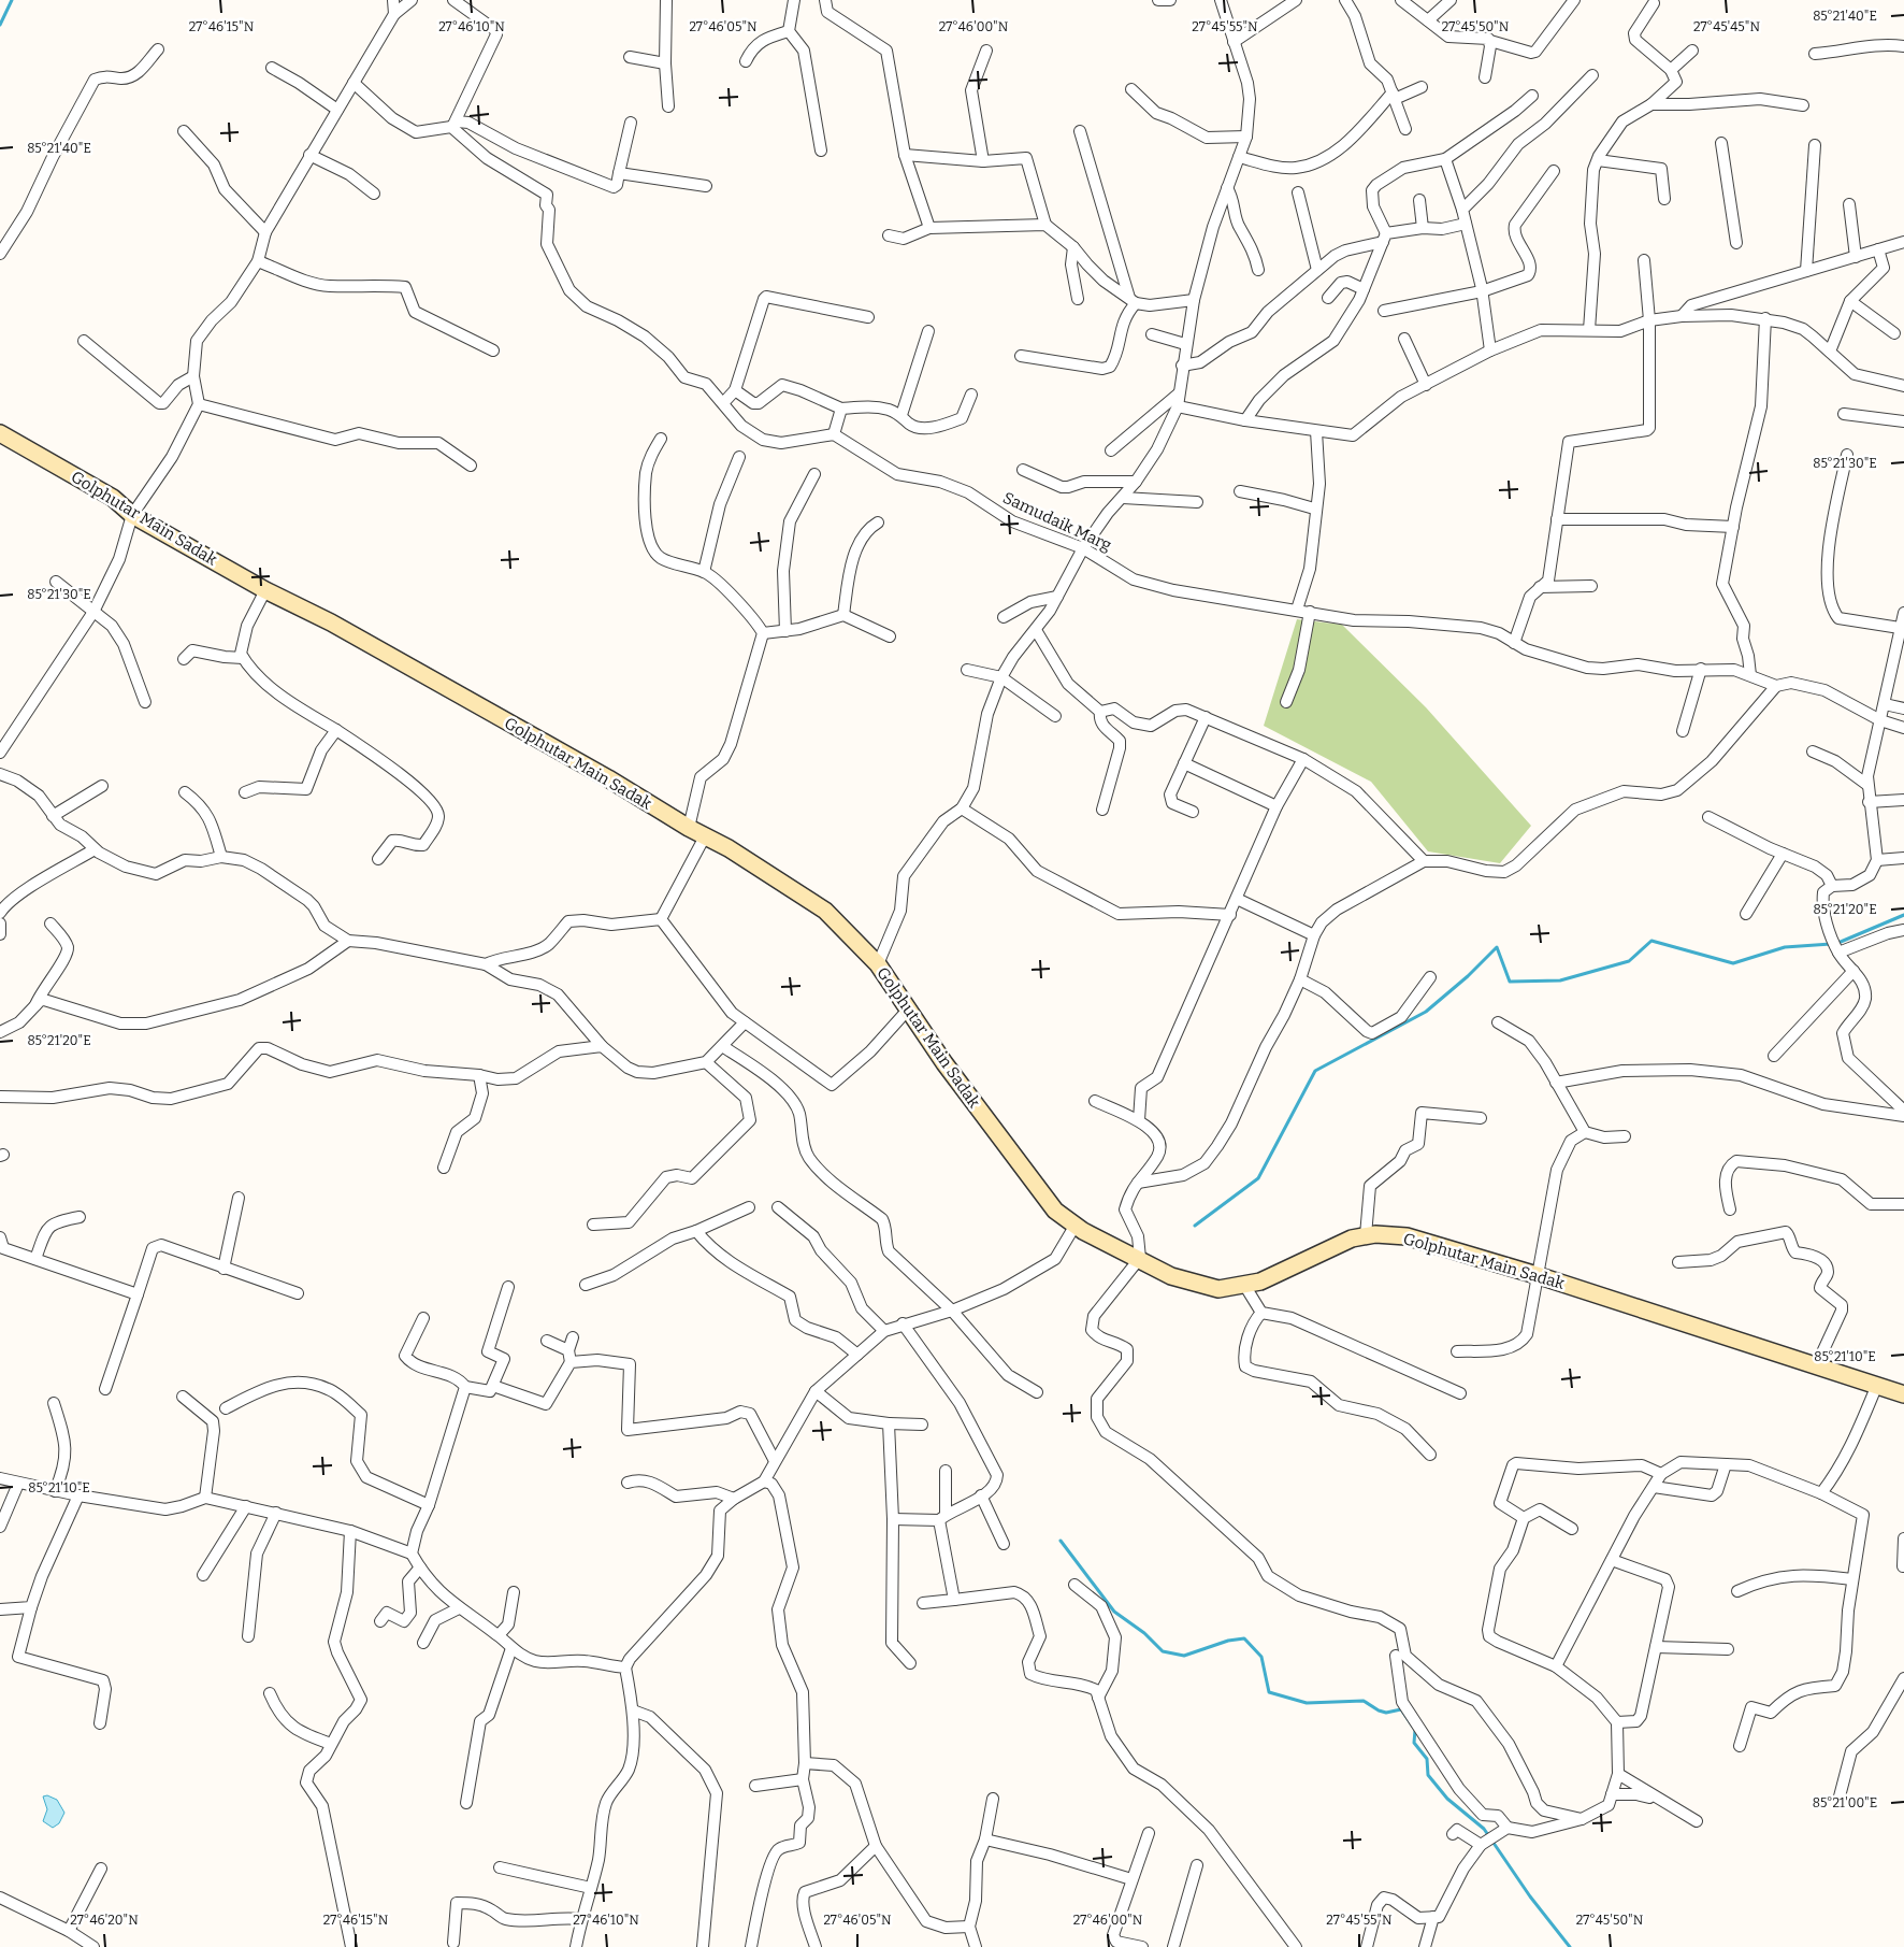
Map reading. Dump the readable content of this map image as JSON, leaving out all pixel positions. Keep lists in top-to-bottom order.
{
  "streets": {
    "main road": ["Golphutar Main Sadak"],
    "street": ["Samudaik Marg"]
  },
  "coordinates": [
    "85°21'40\"E",
    "27°46'15\"N",
    "27°46'10\"N",
    "27°46'05\"N",
    "27°46'00\"N",
    "27°45'55\"N",
    "27°45'50\"N",
    "27°45'45\"N",
    "85°21'30\"E",
    "85°21'20\"E",
    "85°21'10\"E",
    "85°21'00\"E",
    "27°46'20\"N"
  ]
}
